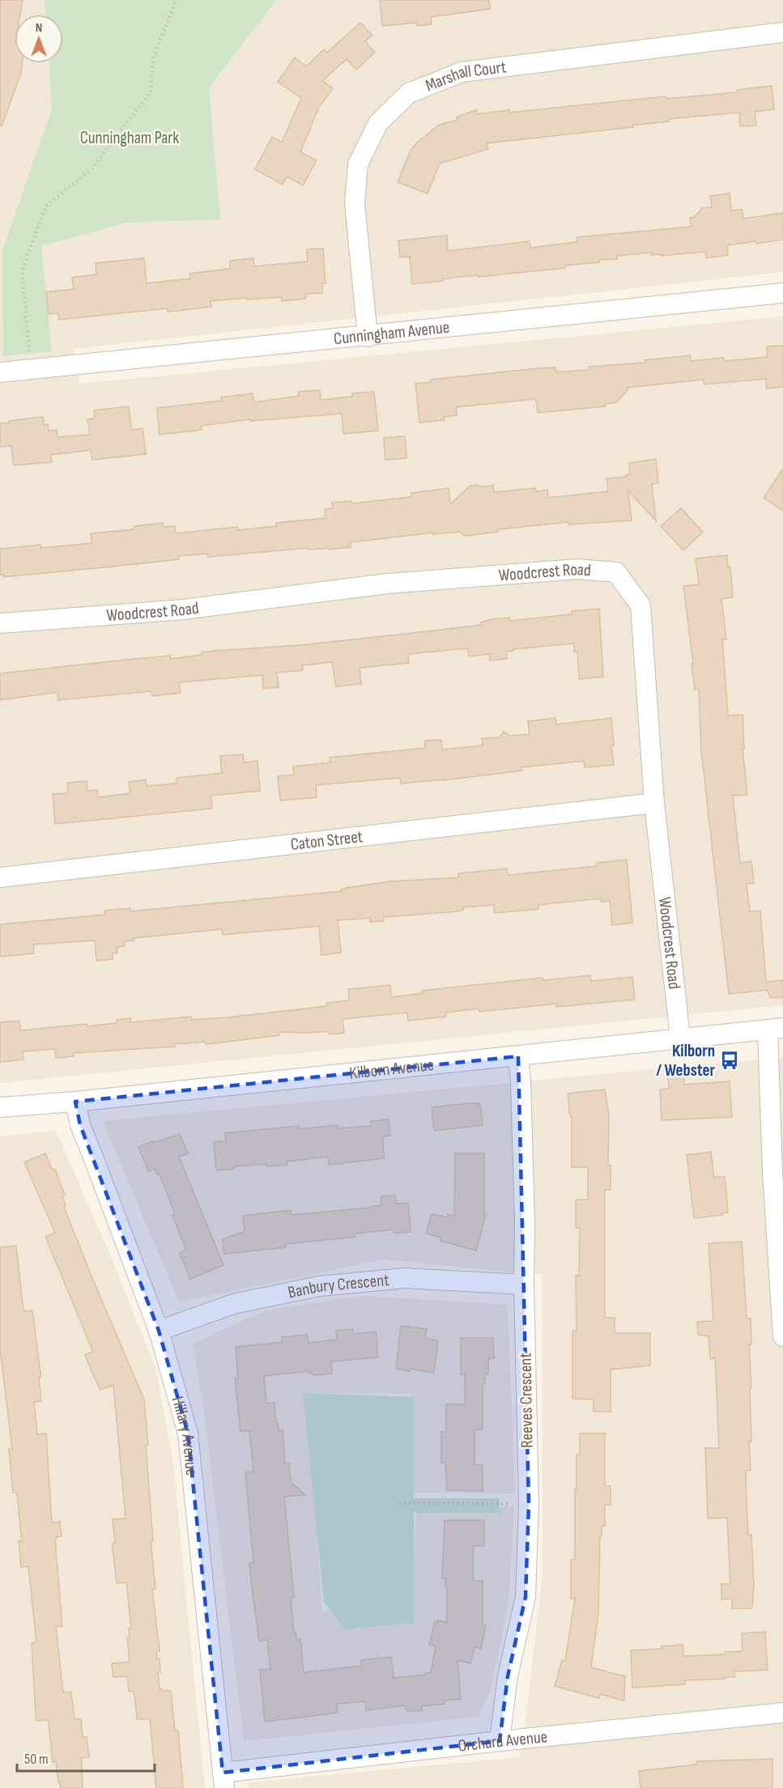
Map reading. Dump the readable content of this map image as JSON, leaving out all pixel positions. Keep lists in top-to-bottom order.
{
  "streets": {
    "street": [
      "Marshall Court",
      "Cunningham Avenue",
      "Woodcrest Road",
      "Caton Street",
      "Kilborn Avenue",
      "Banbury Crescent",
      "Reeves Crescent",
      "Hillary Avenue",
      "Orchard Avenue"
    ]
  },
  "crossings": [
    ["Marshall Court", "Cunningham Avenue"],
    ["Woodcrest Road", "Caton Street"],
    ["Woodcrest Road", "Kilborn Avenue"],
    ["Kilborn Avenue", "Reeves Crescent"],
    ["Kilborn Avenue", "Hillary Avenue"],
    ["Banbury Crescent", "Reeves Crescent"],
    ["Banbury Crescent", "Hillary Avenue"],
    ["Reeves Crescent", "Orchard Avenue"],
    ["Hillary Avenue", "Orchard Avenue"]
  ],
  "parks": ["Cunningham Park"],
  "places": {
    "bus stop": ["Kilborn / Webster"]
  },
  "scale_bar": "50 m",
  "north": "top"
}
